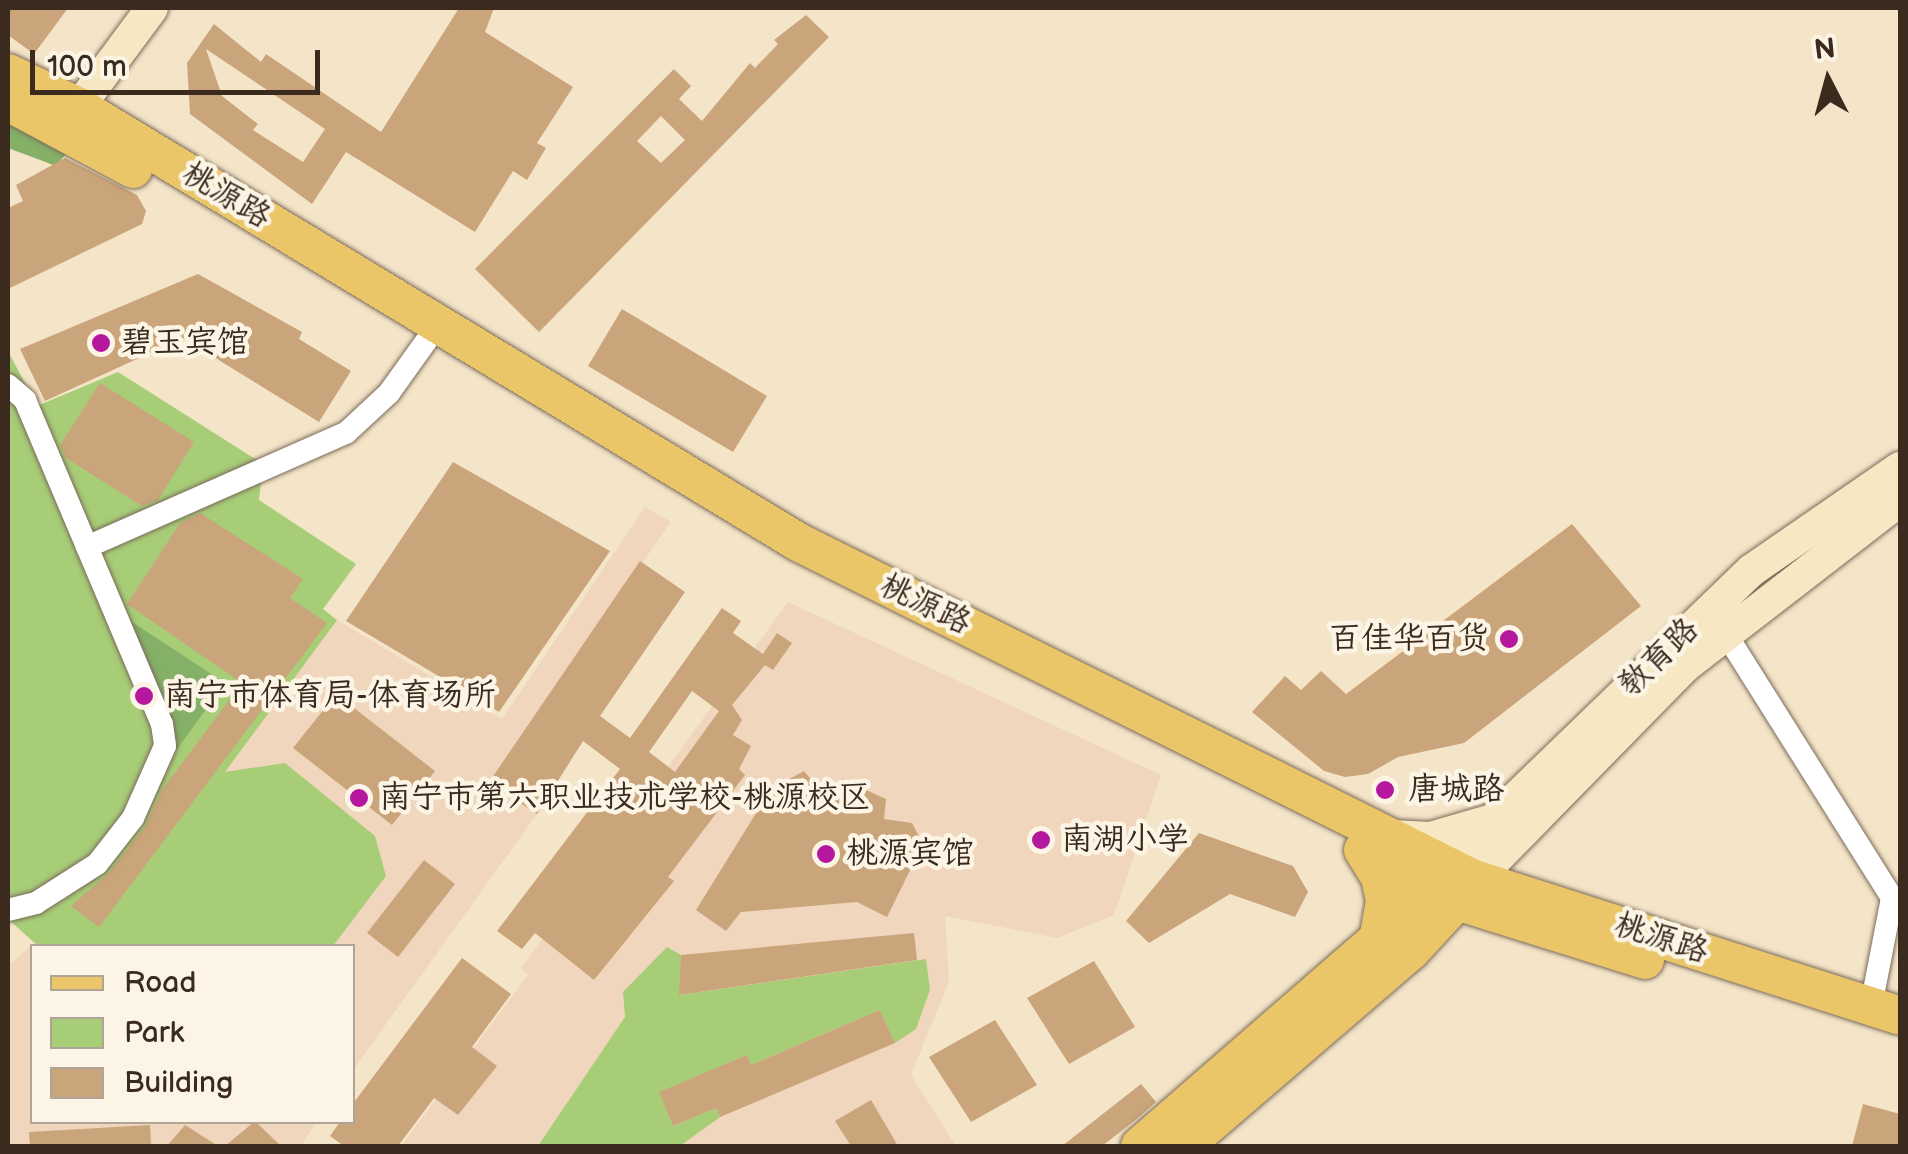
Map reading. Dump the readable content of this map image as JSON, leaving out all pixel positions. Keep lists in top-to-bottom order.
{
  "streets": {
    "main road": ["桃源路", "教育路"]
  },
  "crossings": [
    ["桃源路", "教育路"]
  ],
  "places": [
    "碧玉宾馆",
    "百佳华百货",
    "南宁市体育局-体育场所",
    "唐城路",
    "南宁市第六职业技术学校-桃源校区",
    "南湖小学",
    "桃源宾馆"
  ],
  "legend": ["Road", "Park", "Building"],
  "scale_bar": "100 m",
  "north": "top"
}
